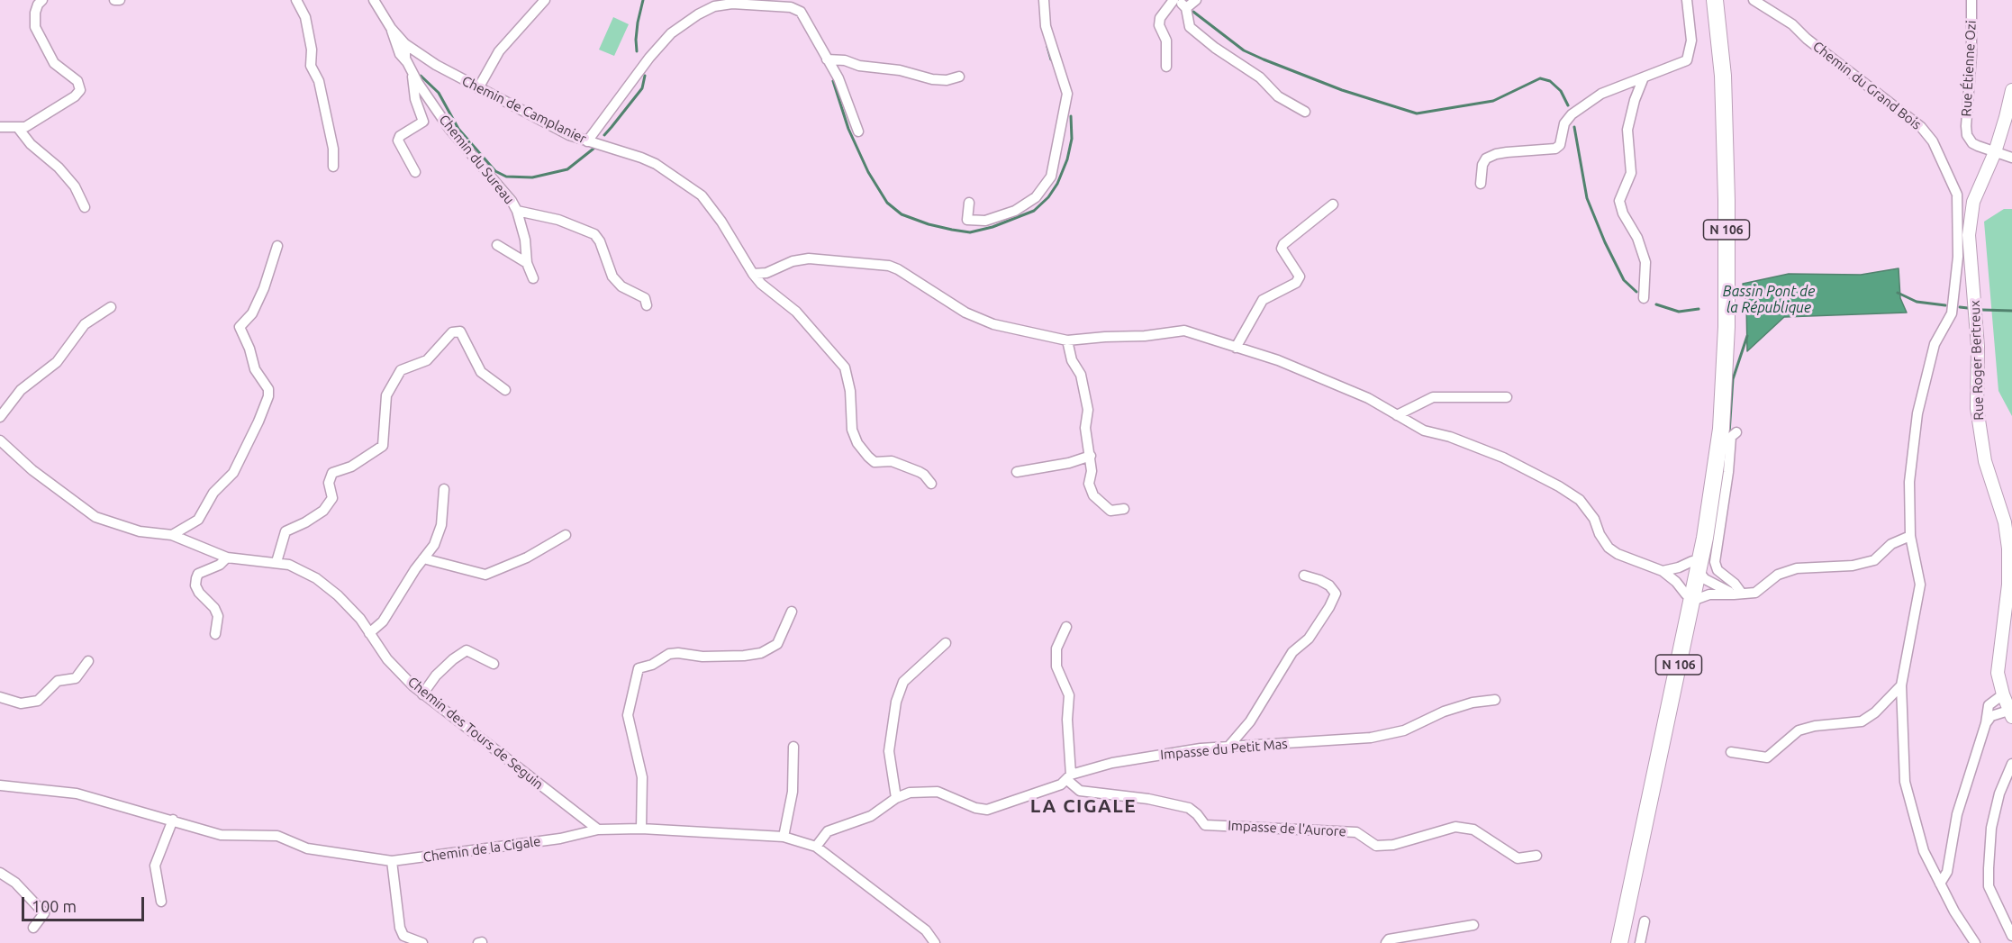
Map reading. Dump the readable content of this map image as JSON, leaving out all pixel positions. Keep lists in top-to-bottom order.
{
  "streets": {
    "main road": ["N 106"],
    "street": [
      "Rue Étienne Ozi",
      "Chemin du Grand Bois",
      "Chemin de Camplanier",
      "Chemin du Sureau",
      "Rue Roger Bertreux",
      "Chemin des Tours de Seguin",
      "Impasse du Petit Mas",
      "Impasse de l'Aurore",
      "Chemin de la Cigale"
    ]
  },
  "crossings": [
    ["Rue Étienne Ozi", "Rue Roger Bertreux"],
    ["Chemin de Camplanier", "Chemin du Sureau"],
    ["Chemin des Tours de Seguin", "Chemin de la Cigale"],
    ["Impasse du Petit Mas", "Impasse de l'Aurore"],
    ["Impasse du Petit Mas", "Chemin de la Cigale"]
  ],
  "districts": ["LA CIGALE"],
  "water": ["Bassin Pont de la République"],
  "scale_bar": "100 m"
}
